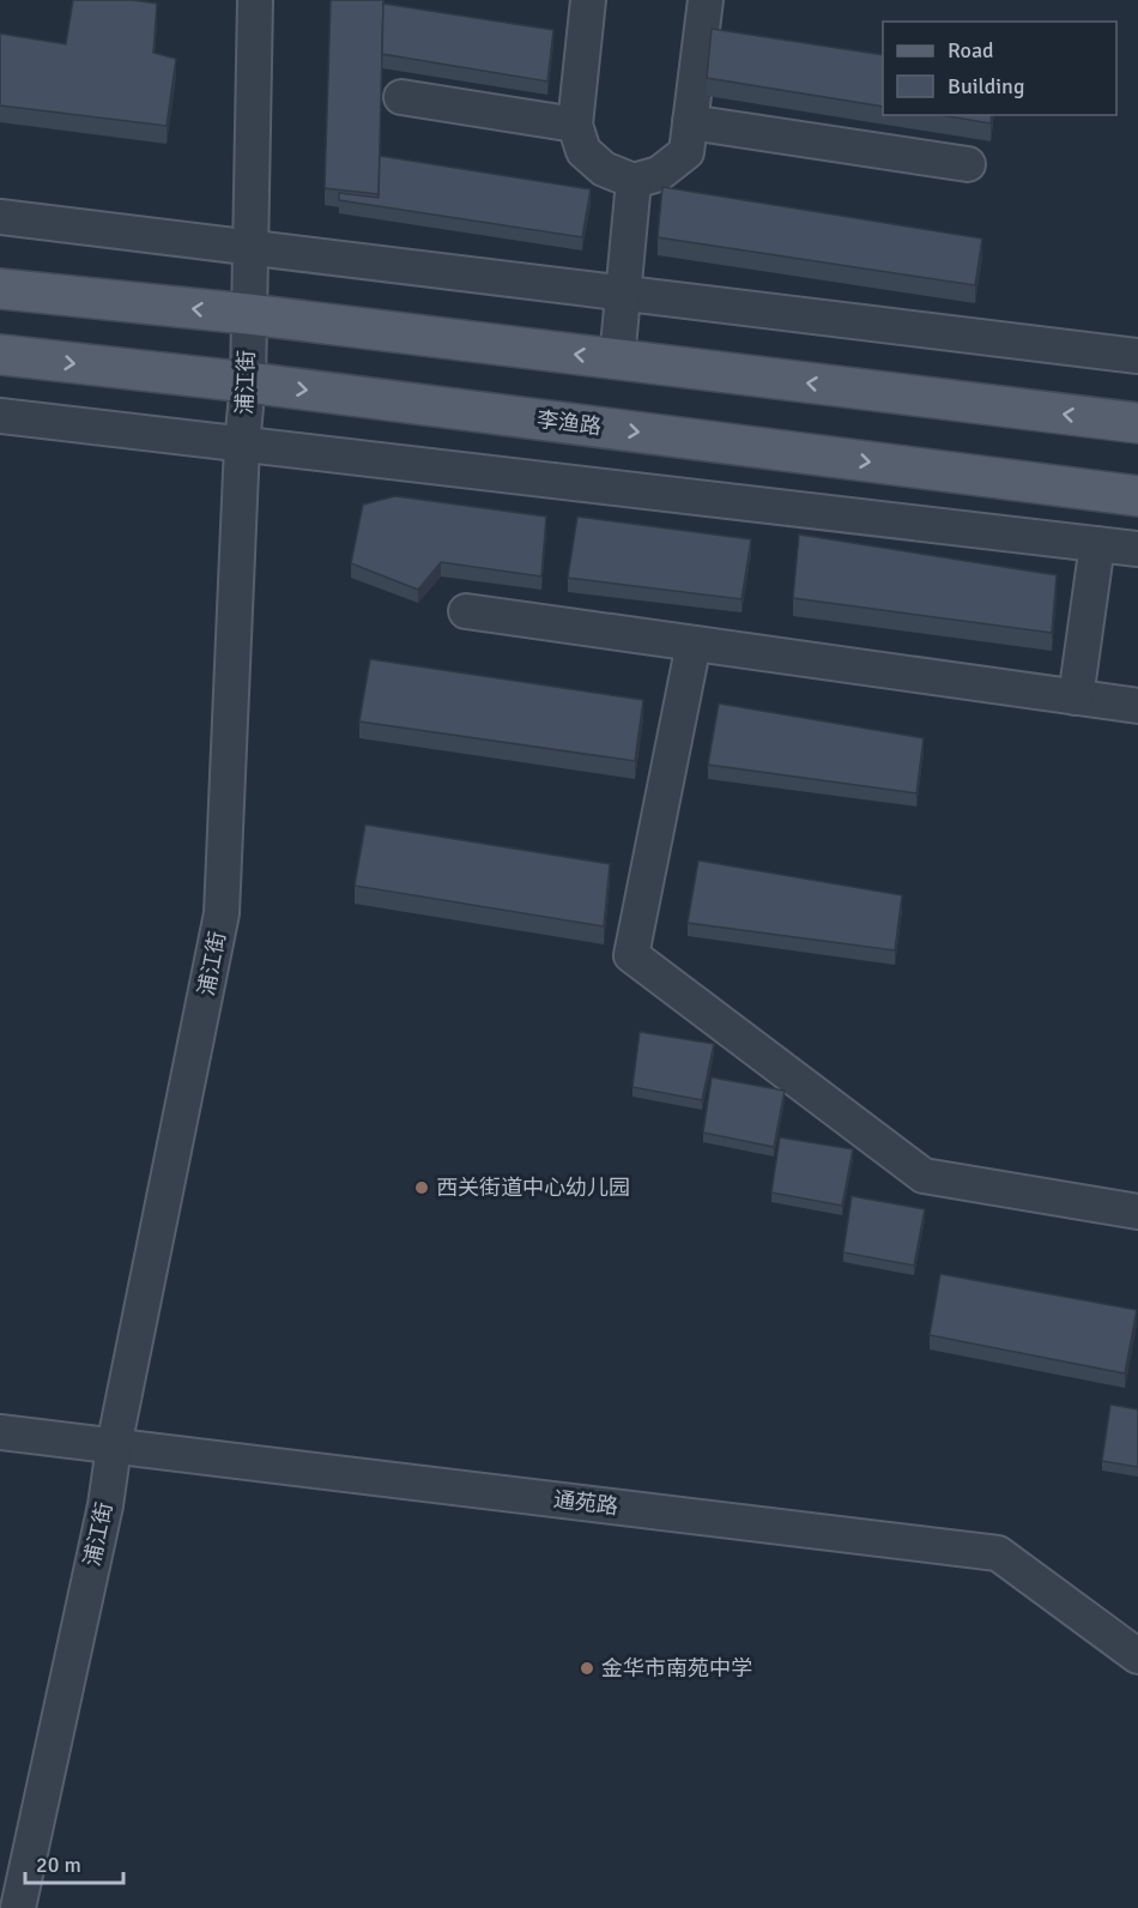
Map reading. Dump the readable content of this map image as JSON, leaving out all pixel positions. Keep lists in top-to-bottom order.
{
  "streets": {
    "main road": ["李渔路"],
    "street": ["浦江街", "通苑路"]
  },
  "crossings": [
    ["浦江街", "李渔路"],
    ["浦江街", "通苑路"]
  ],
  "places": ["西关街道中心幼儿园", "金华市南苑中学"],
  "legend": ["Road", "Building"],
  "scale_bar": "20 m"
}
